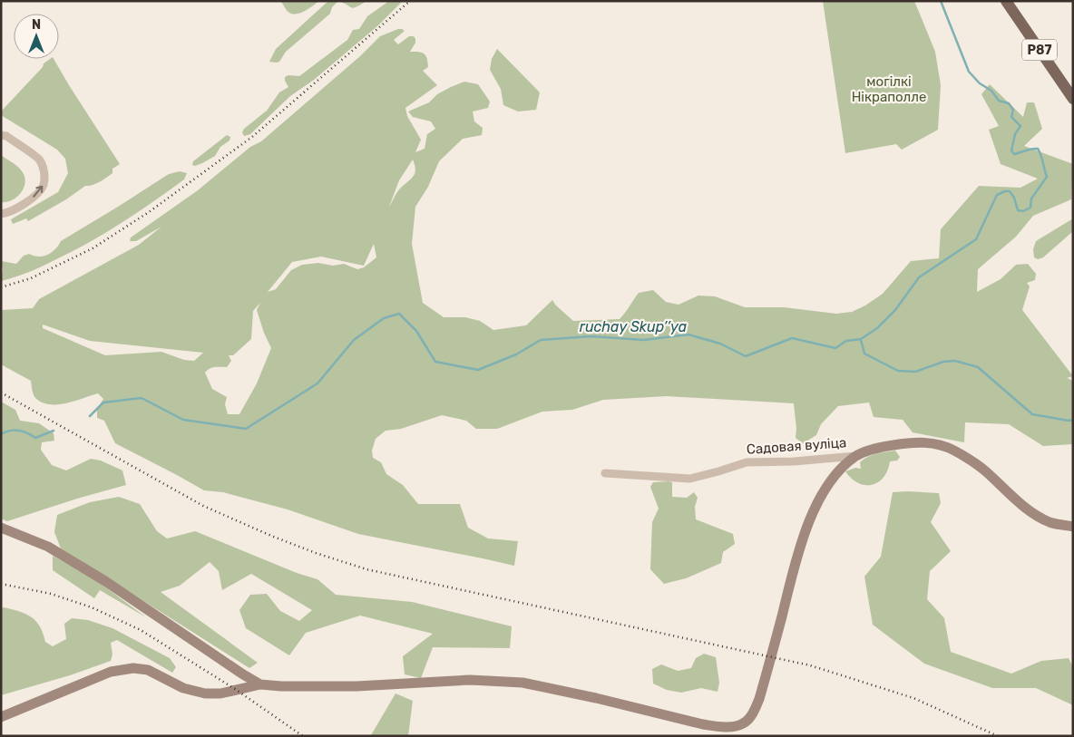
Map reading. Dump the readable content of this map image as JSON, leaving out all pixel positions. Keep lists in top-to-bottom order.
{
  "streets": {
    "main road": ["Р87"],
    "street": ["Садовая вуліца"]
  },
  "water": ["ruchay Skup’’ya"],
  "parks": ["могілкі Нікраполле"],
  "north": "top"
}
